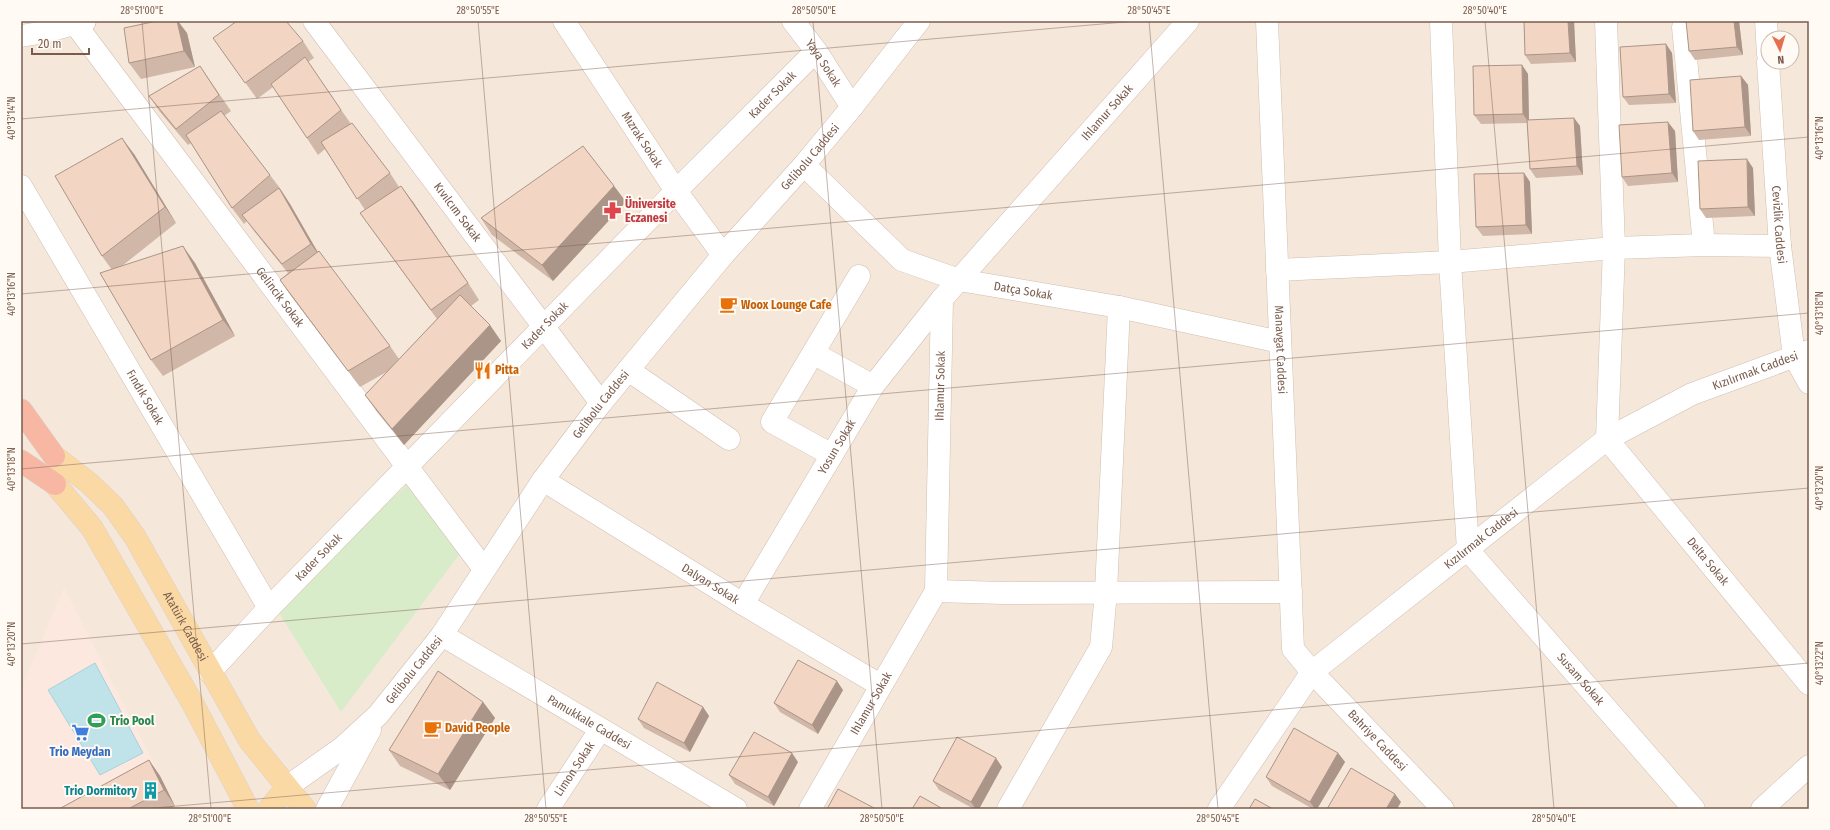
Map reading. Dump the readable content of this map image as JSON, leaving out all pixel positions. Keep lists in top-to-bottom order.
{
  "streets": {
    "main road": ["Atatürk Caddesi"],
    "street": [
      "Yaya Sokak",
      "Kader Sokak",
      "Ihlamur Sokak",
      "Mızrak Sokak",
      "Gelibolu Caddesi",
      "Kıvılcım Sokak",
      "Cevizlik Caddesi",
      "Datça Sokak",
      "Gelincik Sokak",
      "Manavgat Caddesi",
      "Kızılırmak Caddesi",
      "Fındık Sokak",
      "Yosun Sokak",
      "Delta Sokak",
      "Dalyan Sokak",
      "Susam Sokak",
      "Pamukkale Caddesi",
      "Bahriye Caddesi",
      "Limon Sokak"
    ]
  },
  "crossings": [
    ["Yaya Sokak", "Kader Sokak"],
    ["Yaya Sokak", "Gelibolu Caddesi"],
    ["Kader Sokak", "Mızrak Sokak"],
    ["Kader Sokak", "Kıvılcım Sokak"],
    ["Kader Sokak", "Gelincik Sokak"],
    ["Kader Sokak", "Fındık Sokak"],
    ["Kader Sokak", "Atatürk Caddesi"],
    ["Ihlamur Sokak", "Datça Sokak"],
    ["Ihlamur Sokak", "Yosun Sokak"],
    ["Ihlamur Sokak", "Dalyan Sokak"],
    ["Mızrak Sokak", "Gelibolu Caddesi"],
    ["Gelibolu Caddesi", "Kıvılcım Sokak"],
    ["Gelibolu Caddesi", "Datça Sokak"],
    ["Gelibolu Caddesi", "Gelincik Sokak"],
    ["Gelibolu Caddesi", "Dalyan Sokak"],
    ["Gelibolu Caddesi", "Atatürk Caddesi"],
    ["Gelibolu Caddesi", "Pamukkale Caddesi"],
    ["Cevizlik Caddesi", "Kızılırmak Caddesi"],
    ["Datça Sokak", "Manavgat Caddesi"],
    ["Manavgat Caddesi", "Kızılırmak Caddesi"],
    ["Manavgat Caddesi", "Bahriye Caddesi"],
    ["Kızılırmak Caddesi", "Delta Sokak"],
    ["Kızılırmak Caddesi", "Susam Sokak"],
    ["Kızılırmak Caddesi", "Bahriye Caddesi"],
    ["Yosun Sokak", "Dalyan Sokak"],
    ["Pamukkale Caddesi", "Limon Sokak"]
  ],
  "places": {
    "pharmacy": ["Üniversite Eczanesi"],
    "cafe": ["Woox Lounge Cafe", "David People"],
    "restaurant": ["Pitta"],
    "sports": ["Trio Pool"],
    "supermarket": ["Trio Meydan"],
    "building": ["Trio Dormitory"]
  },
  "scale_bar": "20 m",
  "north": "bottom",
  "coordinates": [
    "28°51'00\"E",
    "28°50'55\"E",
    "28°50'50\"E",
    "28°50'45\"E",
    "28°50'40\"E",
    "40°13'14\"N",
    "40°13'16\"N",
    "40°13'18\"N",
    "40°13'20\"N",
    "40°13'22\"N"
  ]
}
